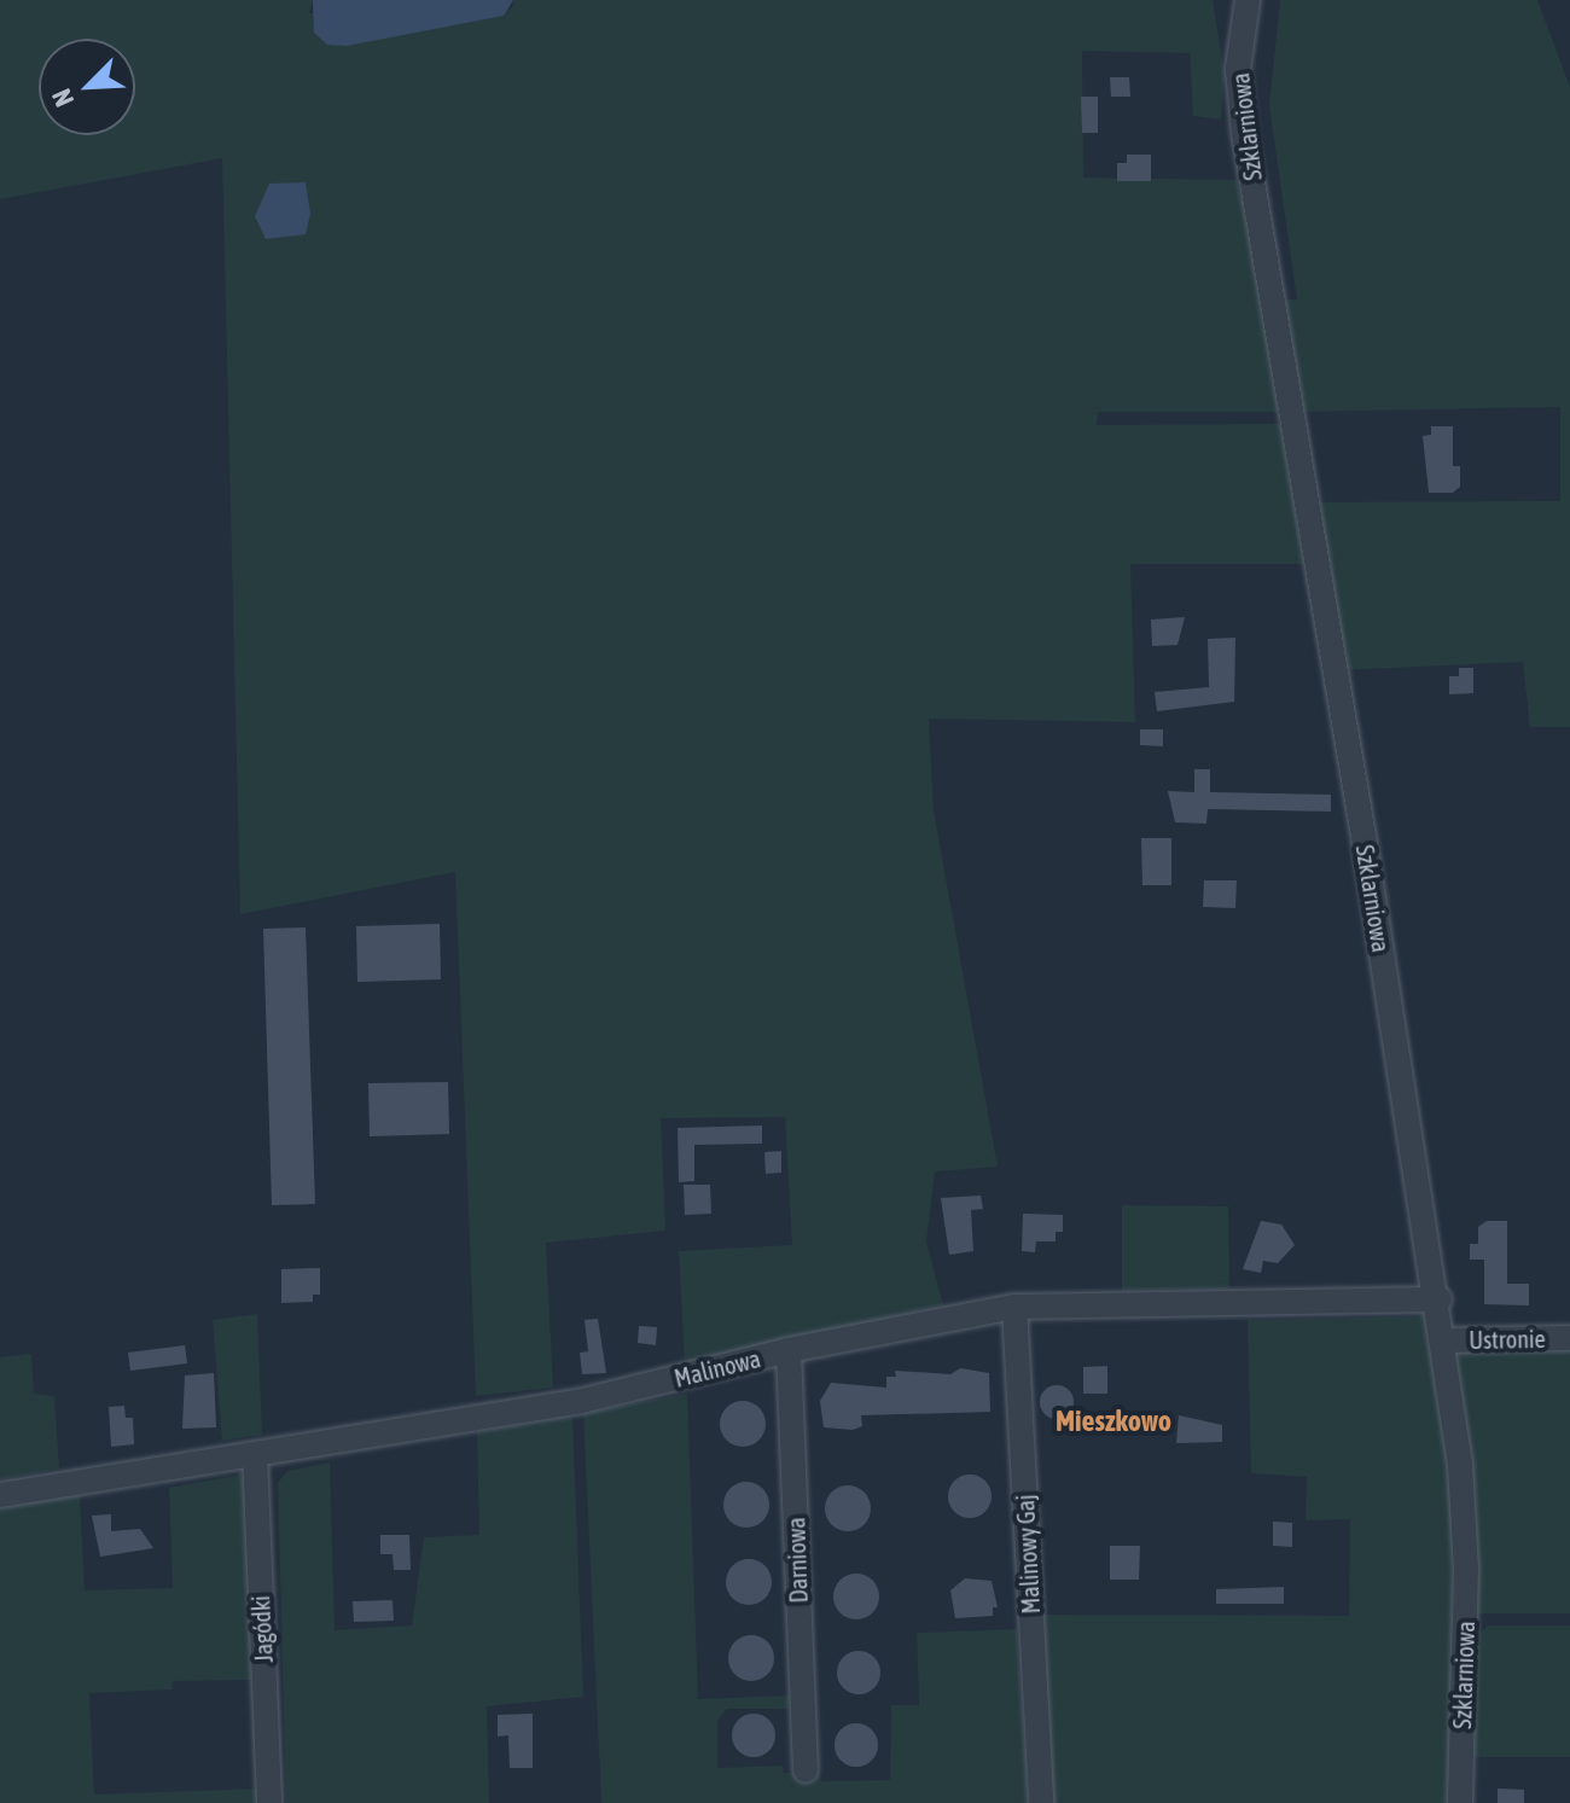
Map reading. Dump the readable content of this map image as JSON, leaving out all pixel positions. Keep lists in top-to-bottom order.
{
  "streets": {
    "street": [
      "Szklarniowa",
      "Ustronie",
      "Malinowa",
      "Malinowy Gaj",
      "Darniowa",
      "Jagódki"
    ]
  },
  "crossings": [
    ["Szklarniowa", "Ustronie"],
    ["Szklarniowa", "Malinowa"],
    ["Malinowa", "Malinowy Gaj"],
    ["Malinowa", "Darniowa"],
    ["Malinowa", "Jagódki"]
  ],
  "districts": ["Mieszkowo"],
  "north": "bottom left"
}
